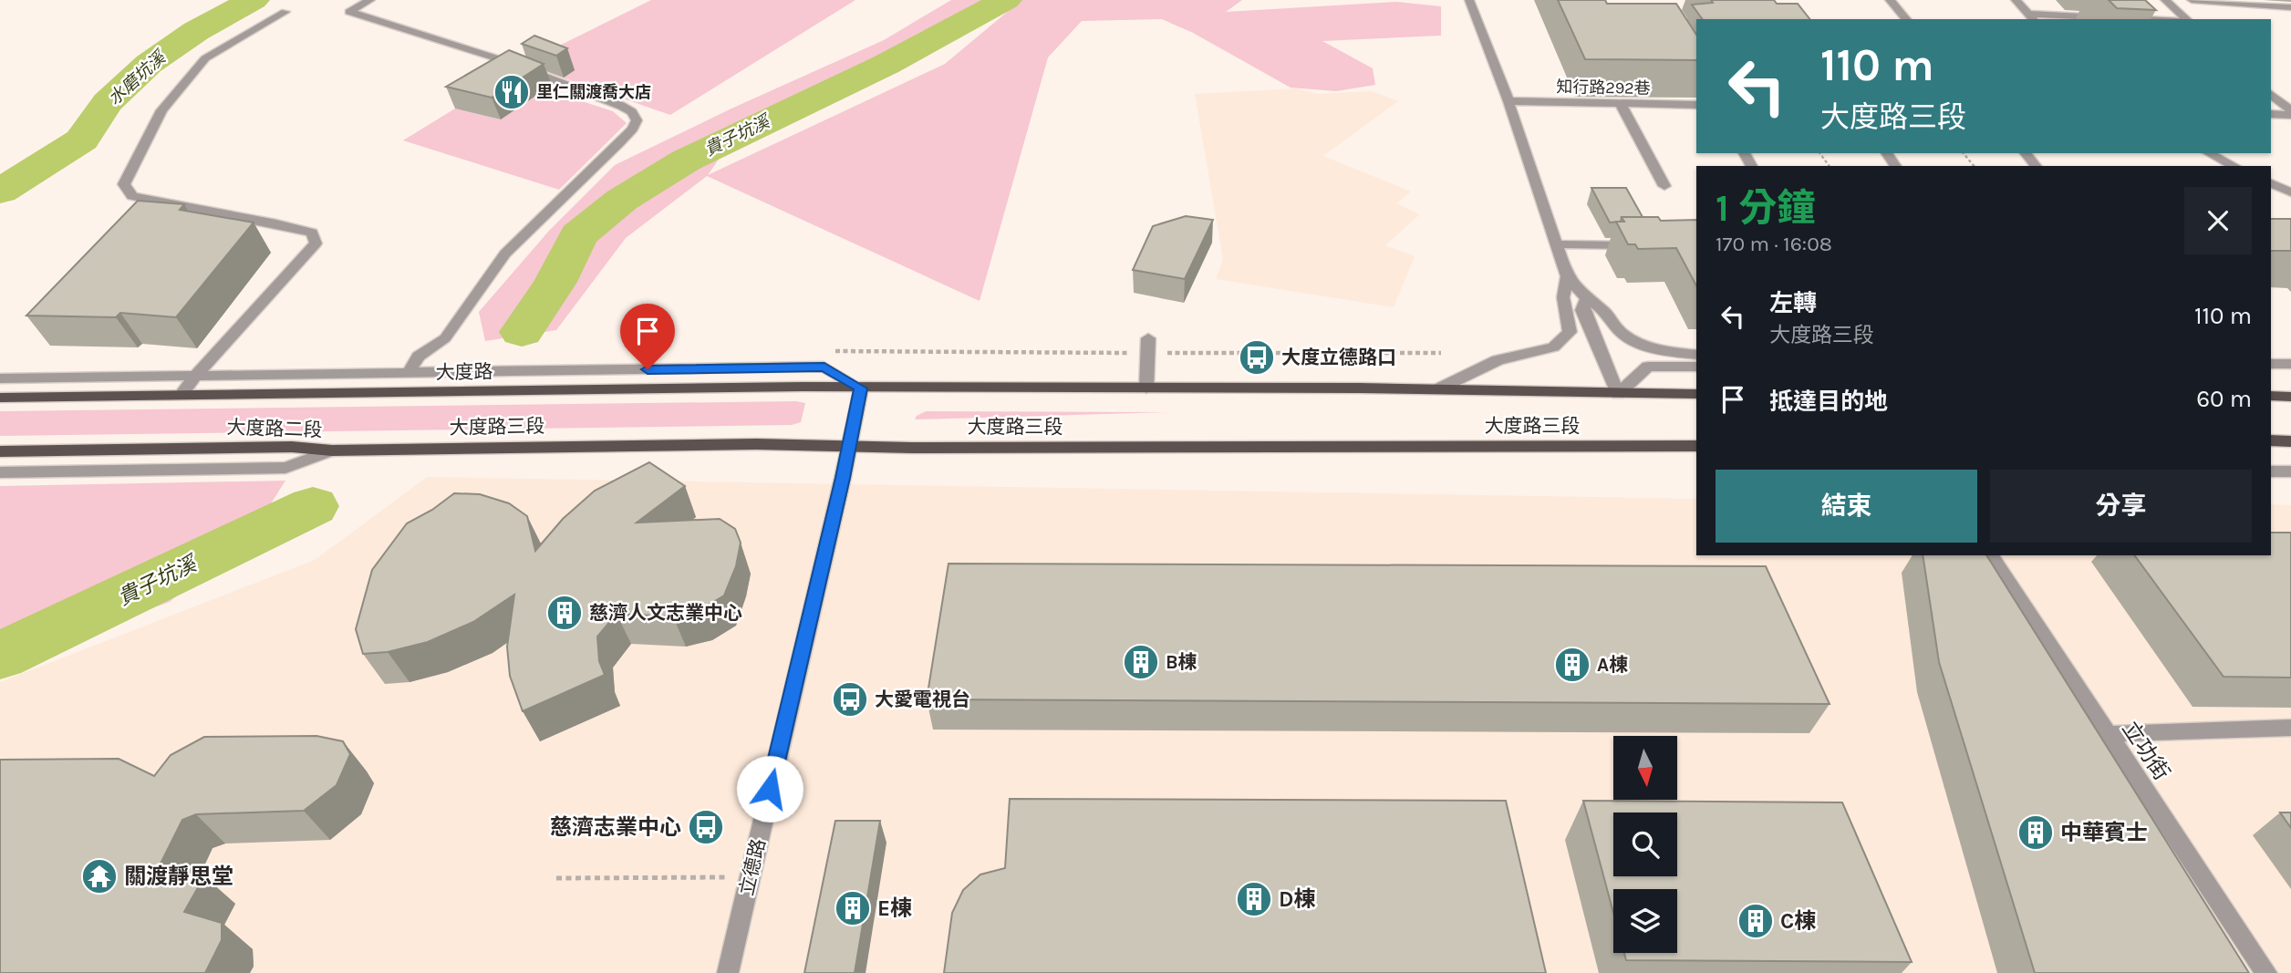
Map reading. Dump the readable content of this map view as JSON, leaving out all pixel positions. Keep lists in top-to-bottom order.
{
  "streets": {
    "main road": ["大度路", "大度路三段", "大度路二段"],
    "street": ["知行路292巷", "立功街", "立德路"]
  },
  "crossings": [
    ["大度路", "大度路三段"],
    ["大度路", "大度路二段"],
    ["大度路三段", "大度路二段"],
    ["大度路三段", "立德路"]
  ],
  "water": ["水磨坑溪", "貴子坑溪"],
  "places": {
    "restaurant": ["里仁關渡喬大店"],
    "bus stop": ["大度立德路口", "大愛電視台", "慈濟志業中心"],
    "building": [
      "慈濟人文志業中心",
      "B棟",
      "A棟",
      "中華賓士",
      "D棟",
      "E棟",
      "C棟"
    ],
    "temple": ["關渡靜思堂"]
  },
  "north": "bottom",
  "page": {
    "turn": ["110 m", "大度路三段"],
    "heading": ["1 分鐘", "170 m · 16:08"],
    "list": [
      {
        "name": "左轉",
        "note": "大度路三段",
        "value": "110 m"
      },
      {
        "name": "抵達目的地",
        "value": "60 m"
      }
    ],
    "buttons": ["結束", "分享"]
  }
}
